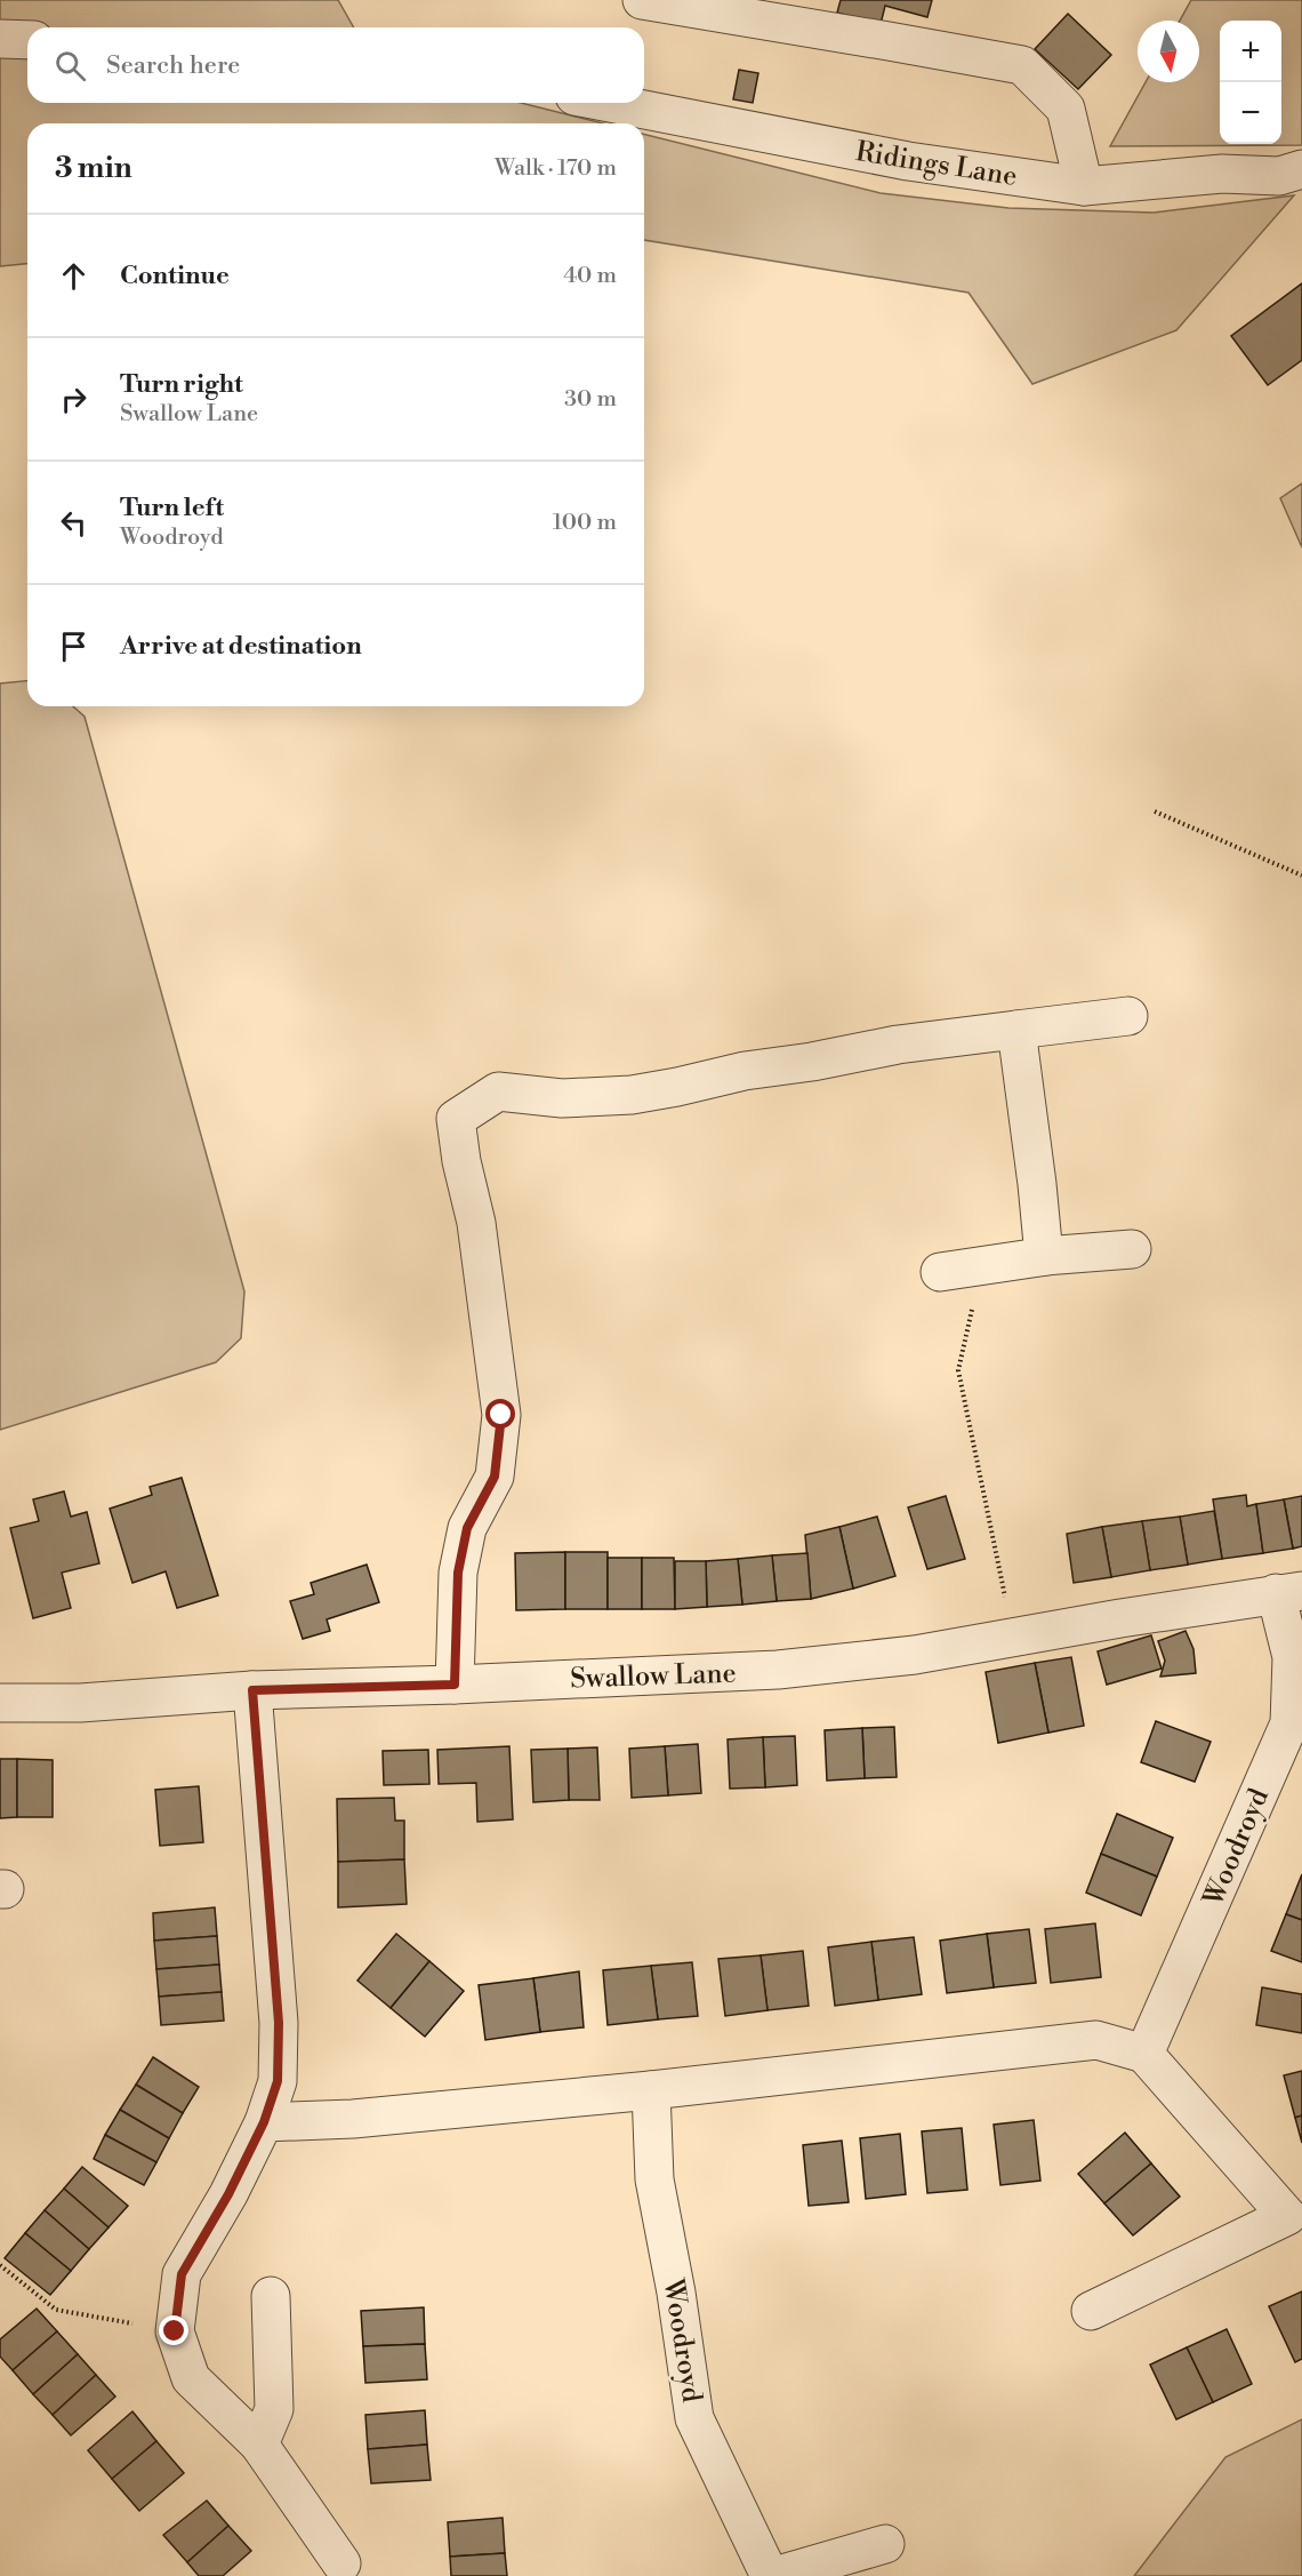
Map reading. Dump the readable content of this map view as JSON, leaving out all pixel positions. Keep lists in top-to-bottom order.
{
  "streets": {
    "street": ["Ridings Lane", "Swallow Lane", "Woodroyd"]
  },
  "crossings": [
    ["Swallow Lane", "Woodroyd"]
  ],
  "north": "bottom",
  "page": {
    "map_buttons": ["+", "−"],
    "search": "Search here",
    "heading": ["3 min", "Walk · 170 m"],
    "list": [
      ["Continue", "40 m"],
      ["Turn right", "Swallow Lane", "30 m"],
      ["Turn left", "Woodroyd", "100 m"],
      "Arrive at destination"
    ]
  }
}
